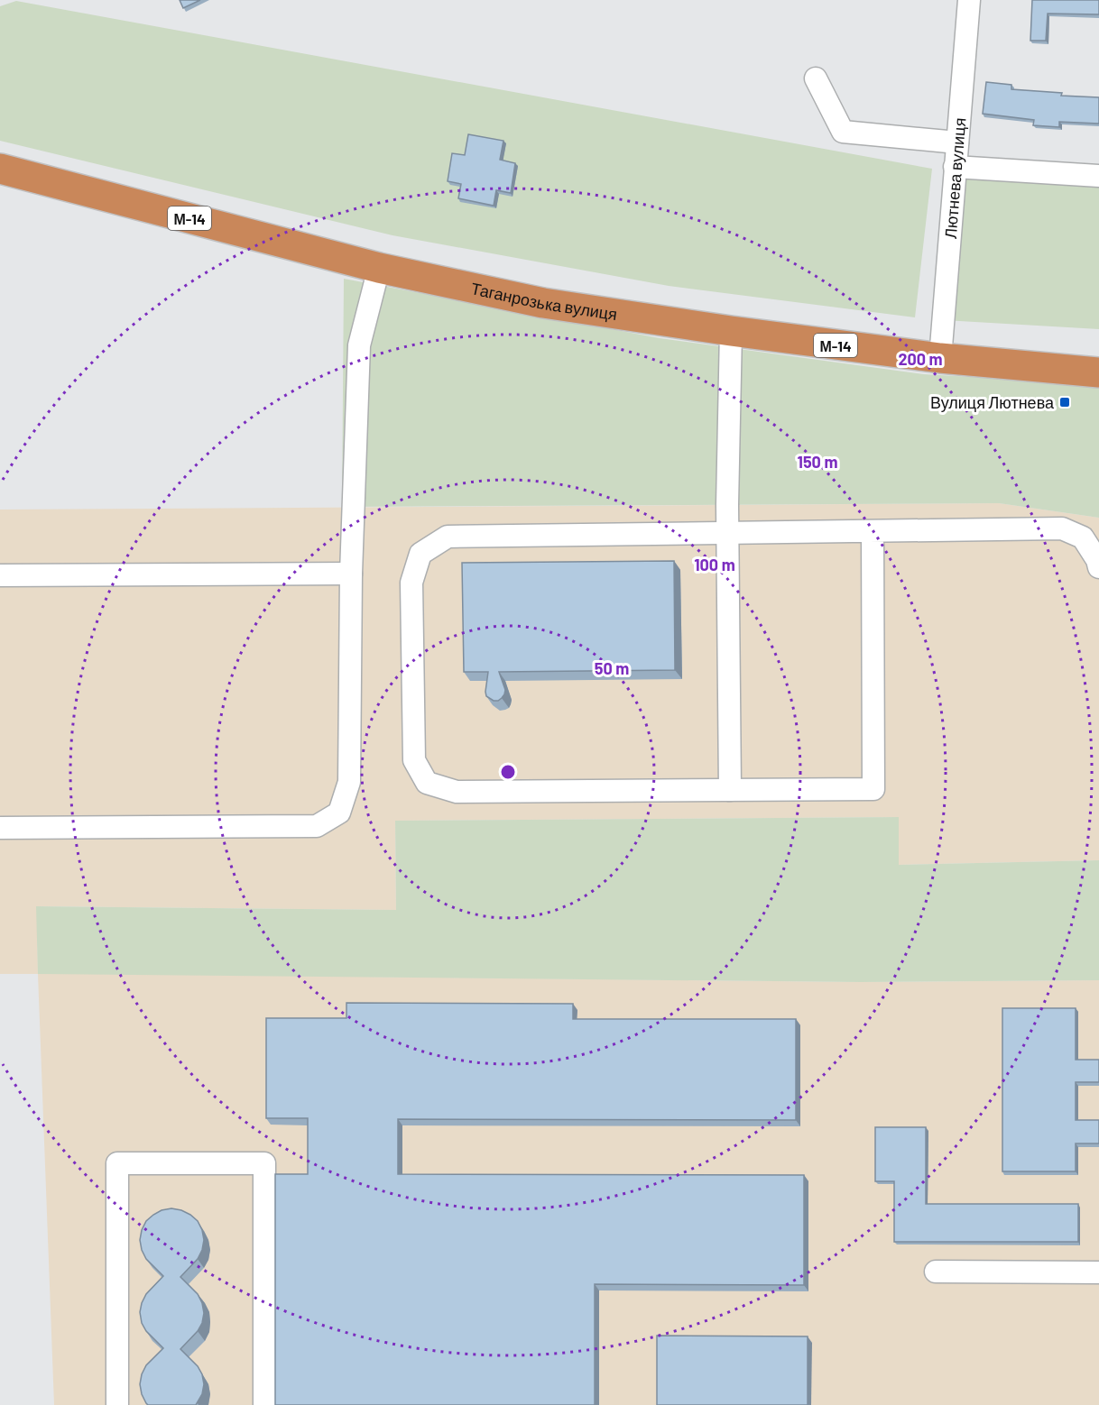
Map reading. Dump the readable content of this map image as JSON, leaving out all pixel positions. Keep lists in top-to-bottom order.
{
  "streets": {
    "highway": ["М-14", "Таганрозька вулиця"],
    "street": ["Лютнева вулиця"]
  },
  "crossings": [
    ["Лютнева вулиця", "Таганрозька вулиця"]
  ],
  "places": {
    "transit": ["Вулиця Лютнева"]
  },
  "rings": [
    "200 m",
    "150 m",
    "100 m",
    "50 m"
  ]
}
